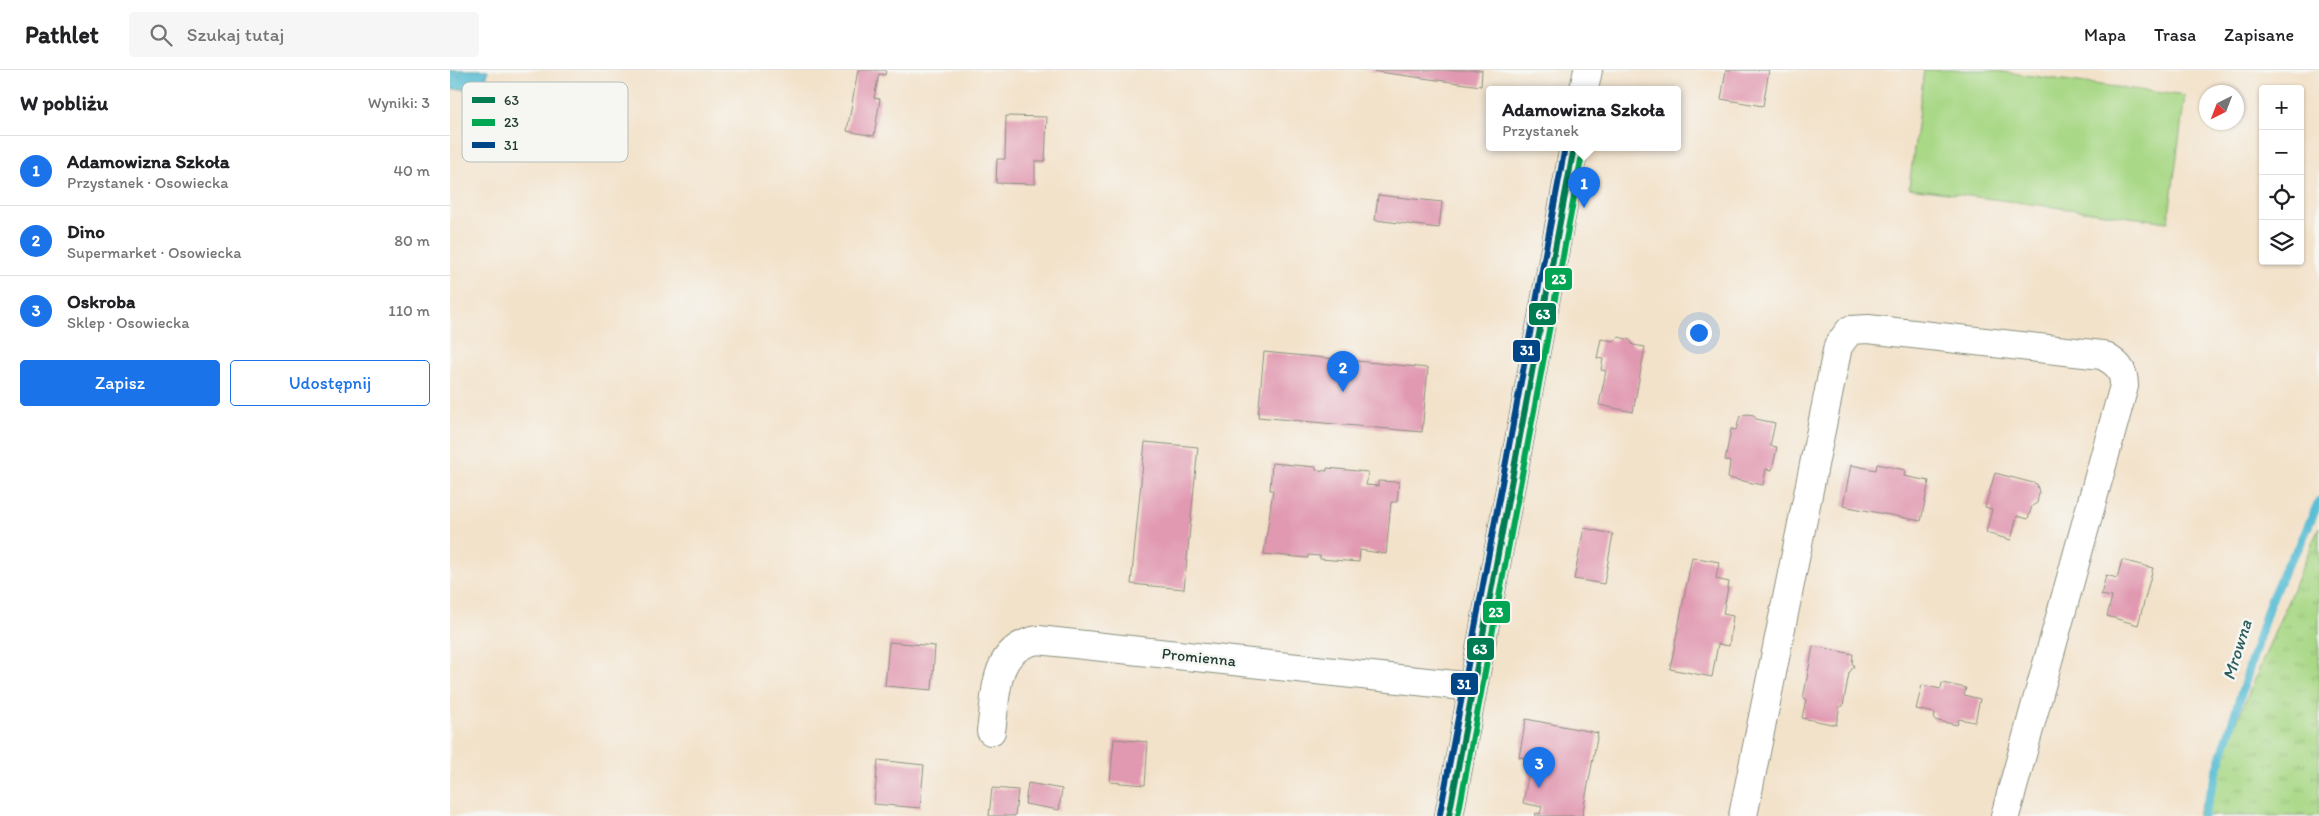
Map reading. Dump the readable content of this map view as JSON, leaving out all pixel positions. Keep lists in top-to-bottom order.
{
  "streets": {
    "street": ["Promienna"]
  },
  "water": ["Mrowna"],
  "lines": ["transit line 63", "transit line 23", "transit line 31"],
  "legend": ["63", "23", "31"],
  "north": "bottom left",
  "page": {
    "header": "Pathlet",
    "search": "Szukaj tutaj",
    "nav": ["Mapa", "Trasa", "Zapisane"],
    "heading": ["W pobliżu", "Wyniki: 3"],
    "map_buttons": ["+", "−"],
    "popup": ["Adamowizna Szkoła", "Przystanek"],
    "list": [
      {
        "mark": "1",
        "name": "Adamowizna Szkoła",
        "note": "Przystanek · Osowiecka",
        "value": "40 m"
      },
      {
        "mark": "2",
        "name": "Dino",
        "note": "Supermarket · Osowiecka",
        "value": "80 m"
      },
      {
        "mark": "3",
        "name": "Oskroba",
        "note": "Sklep · Osowiecka",
        "value": "110 m"
      }
    ],
    "pins": ["1", "2", "3"],
    "buttons": ["Zapisz", "Udostępnij"]
  }
}
